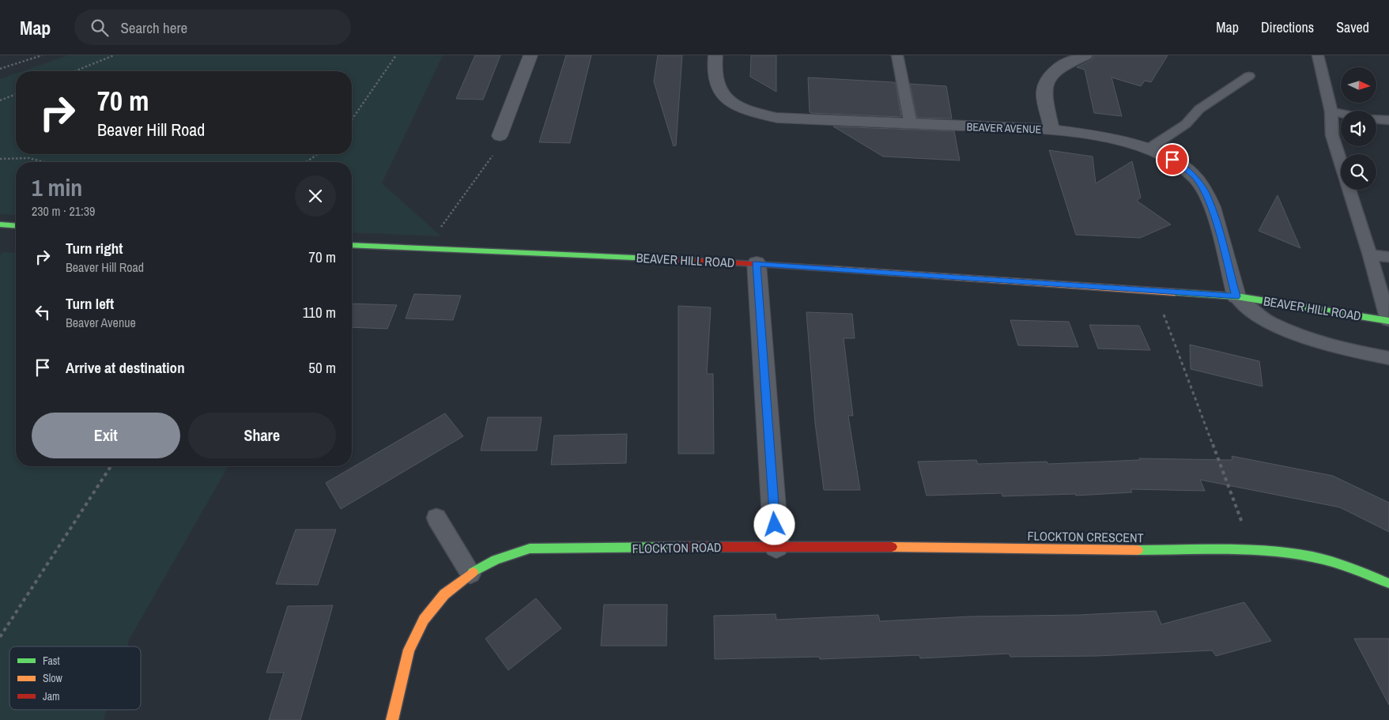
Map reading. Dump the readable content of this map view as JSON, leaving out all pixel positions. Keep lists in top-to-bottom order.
{
  "streets": {
    "main road": ["BEAVER HILL ROAD", "FLOCKTON CRESCENT", "FLOCKTON ROAD"],
    "street": ["BEAVER AVENUE"]
  },
  "crossings": [
    ["BEAVER AVENUE", "BEAVER HILL ROAD"],
    ["FLOCKTON CRESCENT", "FLOCKTON ROAD"]
  ],
  "legend": ["Fast", "Slow", "Jam"],
  "north": "right",
  "page": {
    "header": "Map",
    "search": "Search here",
    "nav": ["Map", "Directions", "Saved"],
    "turn": ["70 m", "Beaver Hill Road"],
    "heading": ["1 min", "230 m · 21:39"],
    "list": [
      {
        "name": "Turn right",
        "note": "Beaver Hill Road",
        "value": "70 m"
      },
      {
        "name": "Turn left",
        "note": "Beaver Avenue",
        "value": "110 m"
      },
      {
        "name": "Arrive at destination",
        "value": "50 m"
      }
    ],
    "buttons": ["Exit", "Share"]
  }
}
